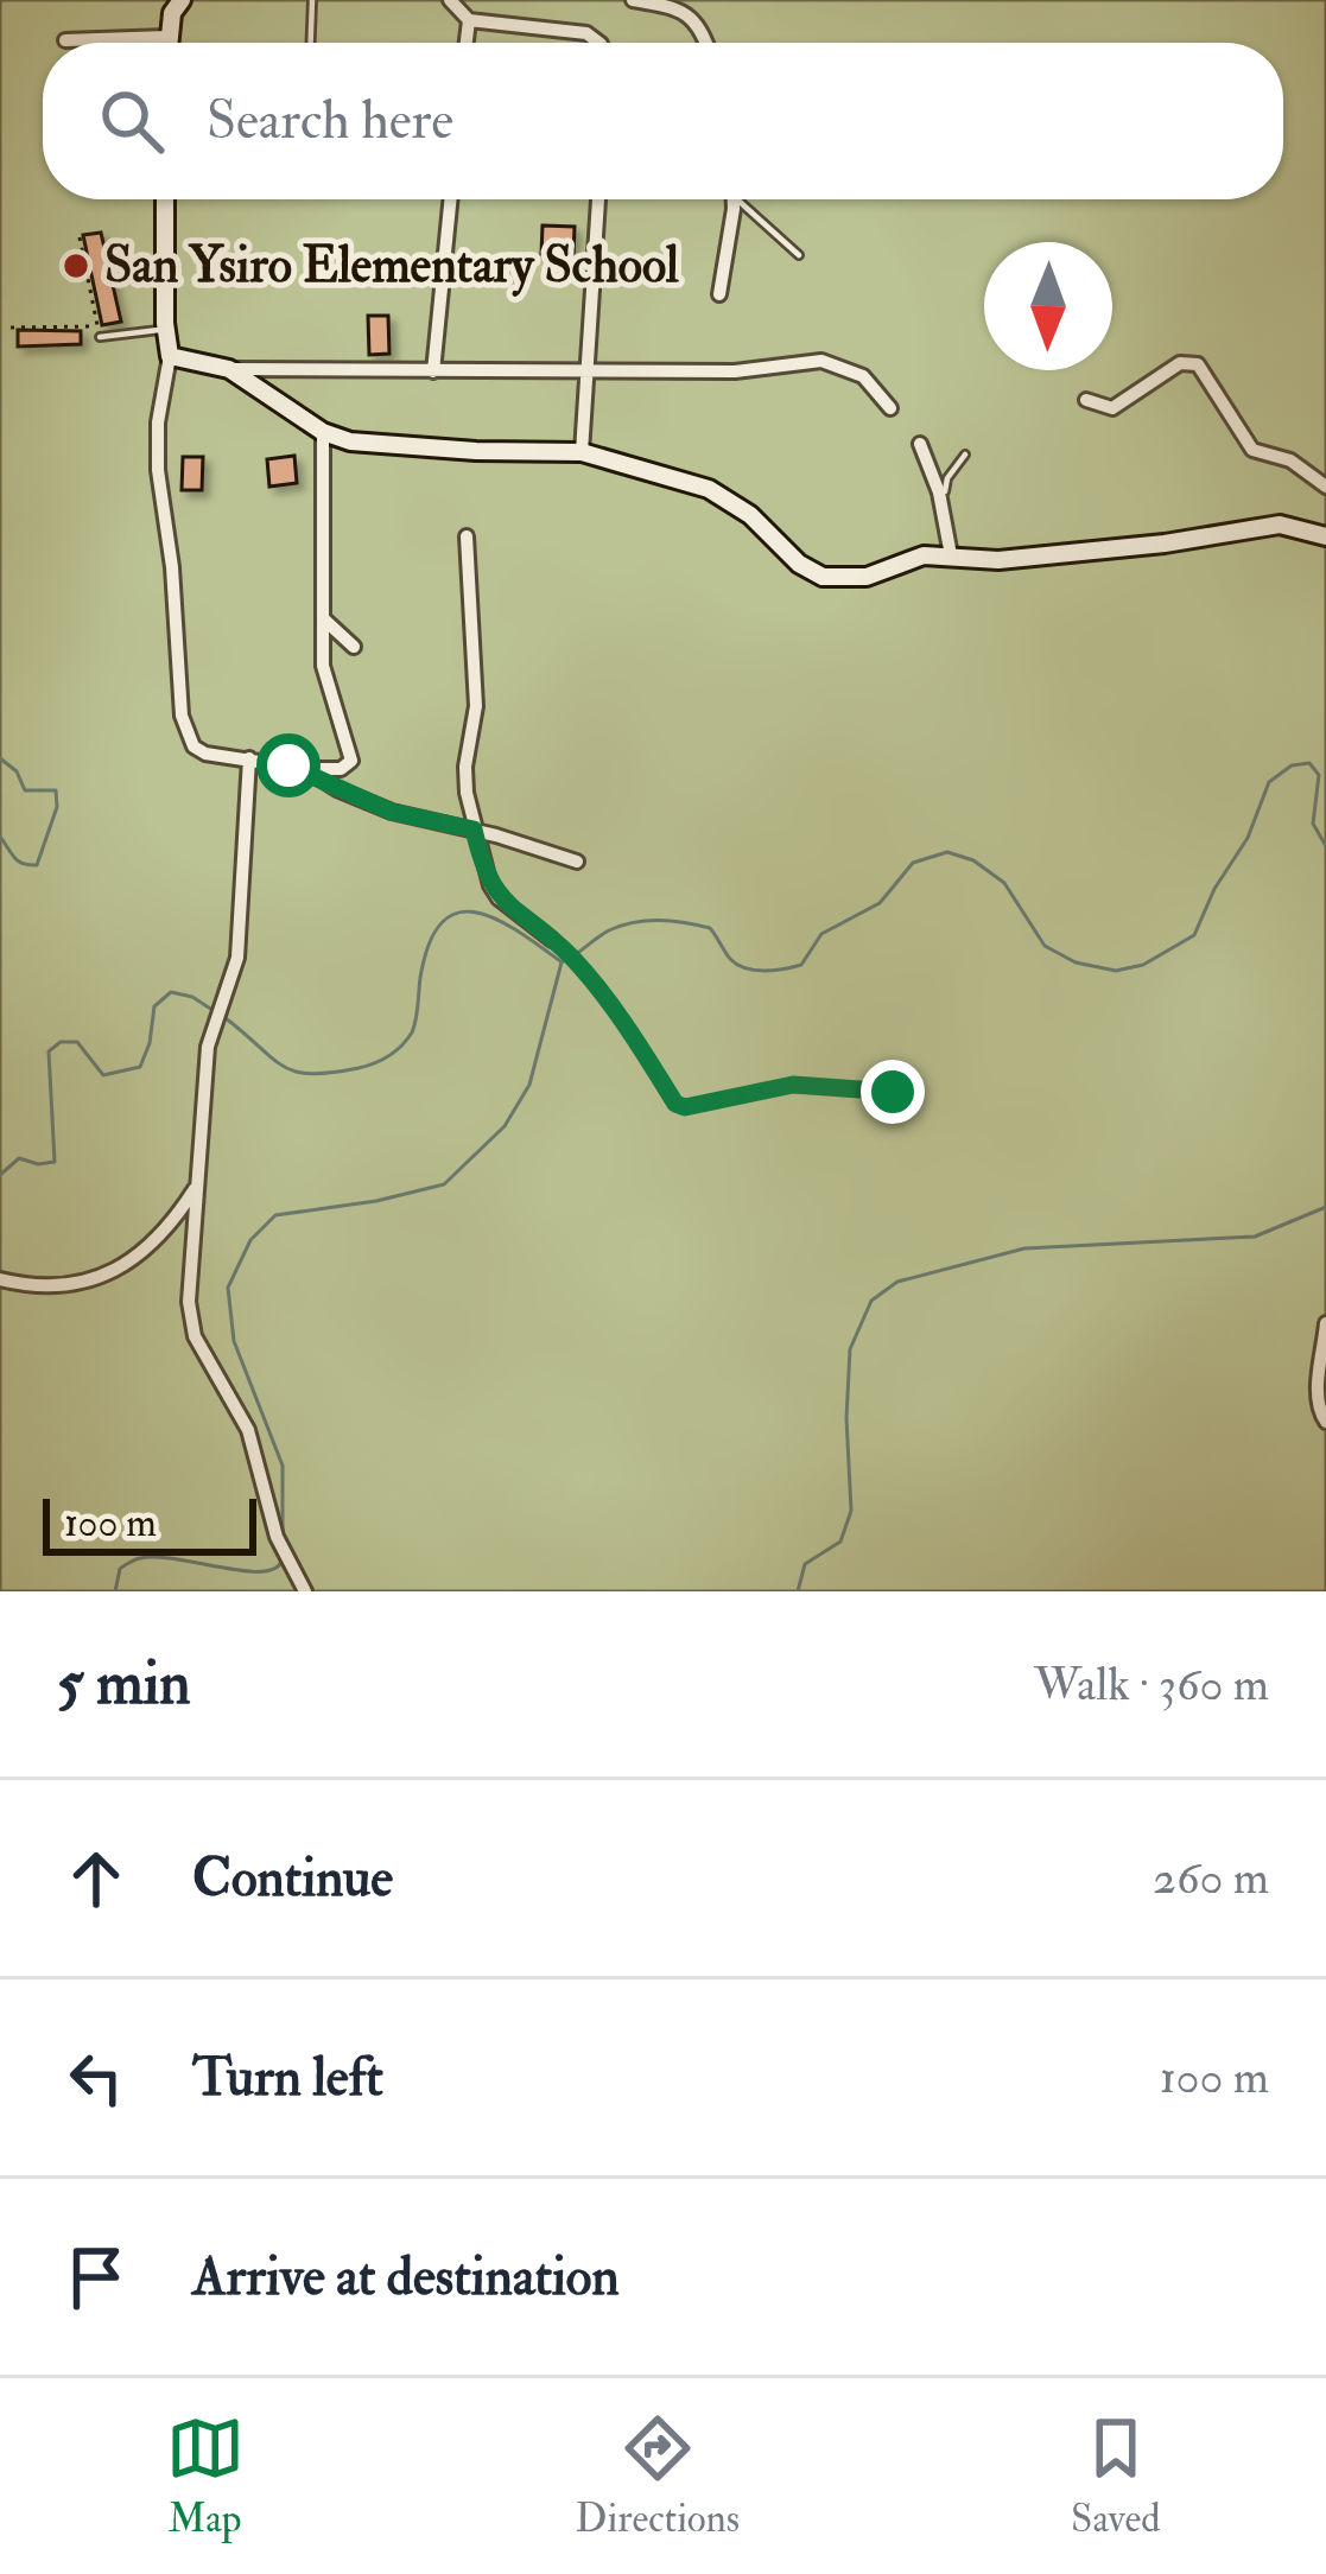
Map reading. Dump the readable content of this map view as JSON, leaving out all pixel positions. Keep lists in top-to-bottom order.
{
  "places": ["San Ysiro Elementary School"],
  "scale_bar": "100 m",
  "north": "bottom",
  "page": {
    "search": "Search here",
    "scale": "100 m",
    "heading": ["5 min", "Walk · 360 m"],
    "list": [
      ["Continue", "260 m"],
      ["Turn left", "100 m"],
      "Arrive at destination"
    ],
    "nav": ["Map", "Directions", "Saved"]
  }
}
